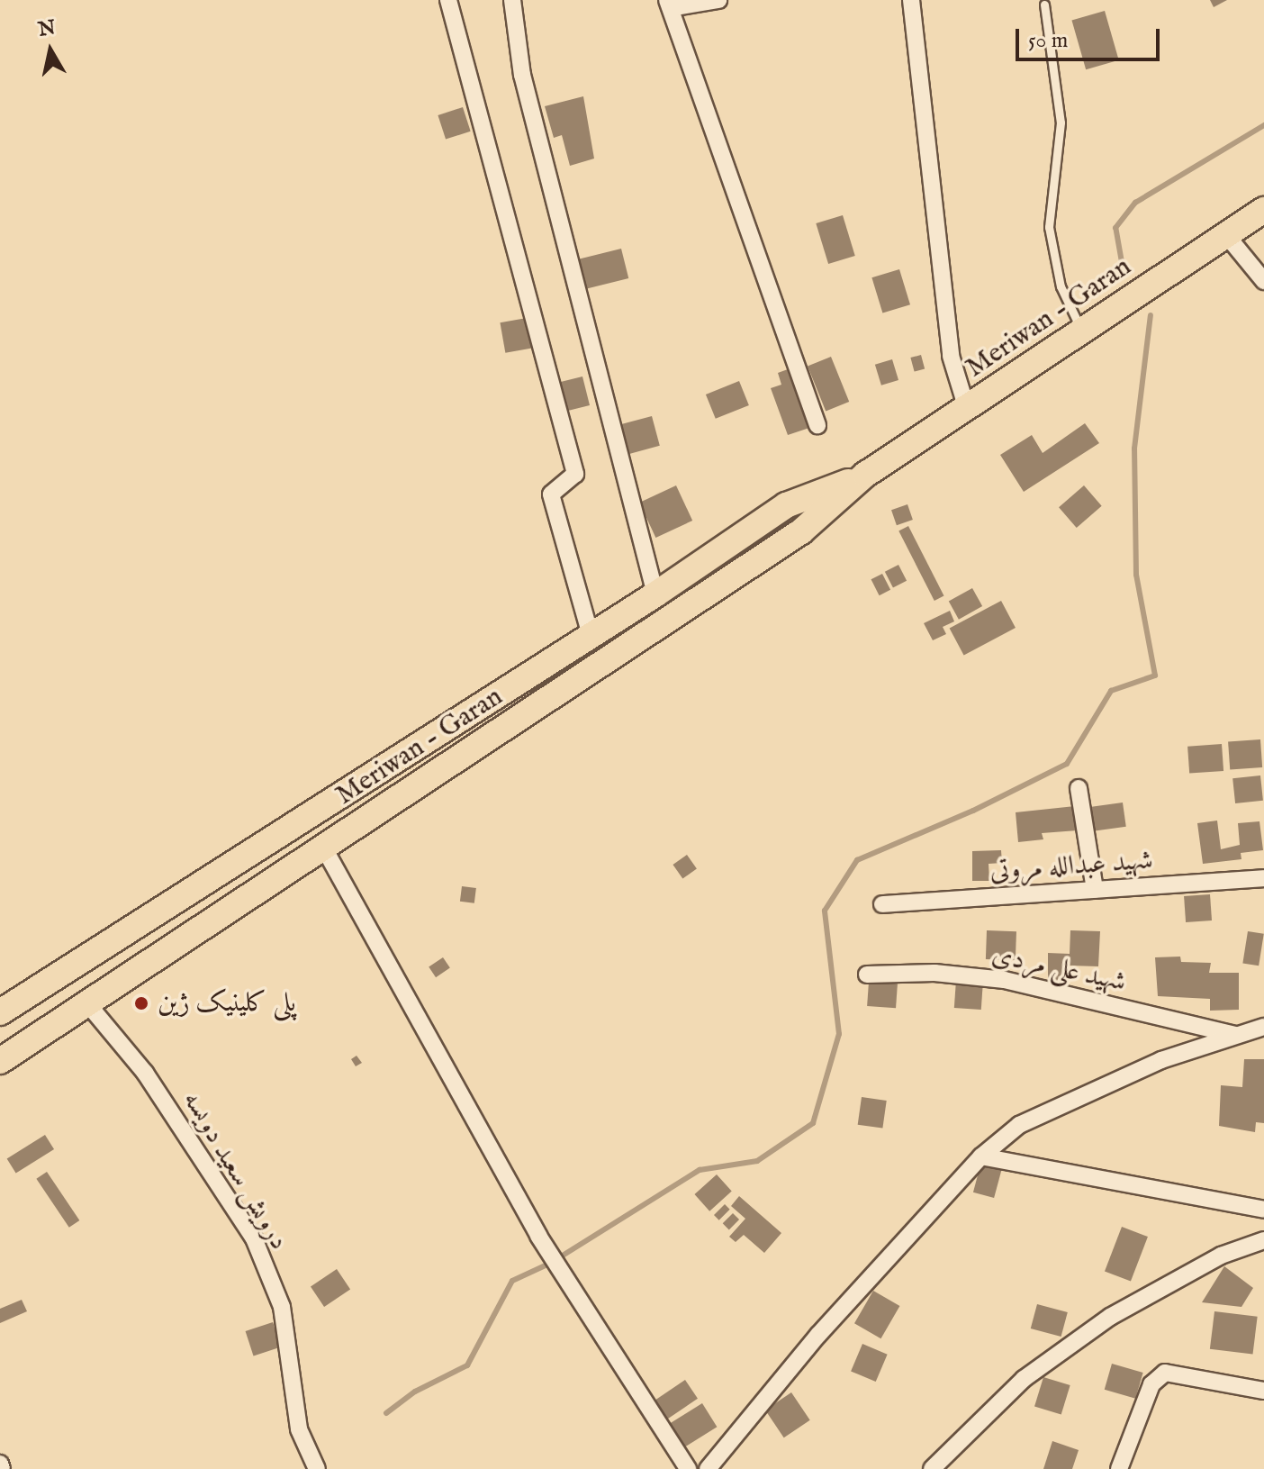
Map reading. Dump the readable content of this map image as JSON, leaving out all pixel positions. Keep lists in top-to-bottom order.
{
  "streets": {
    "main road": ["Meriwan - Garan"],
    "street": ["شهید عبدالله مروتی", "شهید علی مردی", "درویش سعید دویسه"]
  },
  "crossings": [
    ["Meriwan - Garan", "درویش سعید دویسه"]
  ],
  "places": ["پلی کلینیک ژین"],
  "scale_bar": "50 m",
  "north": "top"
}
